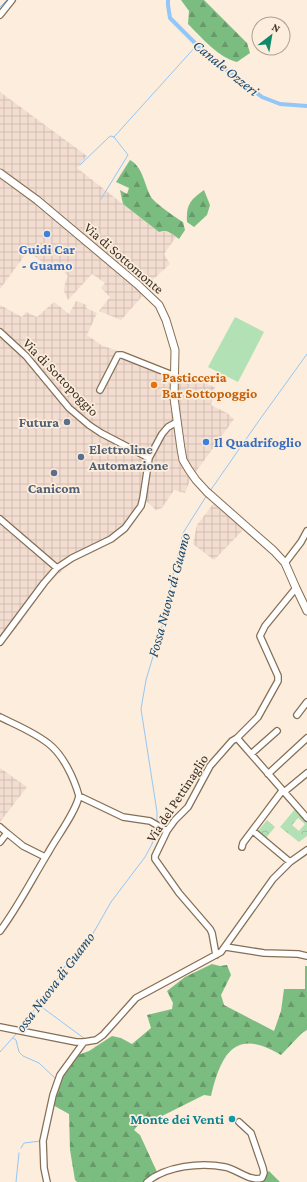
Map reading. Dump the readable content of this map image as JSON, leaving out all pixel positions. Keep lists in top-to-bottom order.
{
  "streets": {
    "main road": ["Via di Sottomonte"],
    "street": ["Via di Sottopoggio", "Via del Pettinaglio"]
  },
  "crossings": [
    ["Via di Sottomonte", "Via del Pettinaglio"]
  ],
  "water": ["Canale Ozzeri", "Fossa Nuova di Guamo", "ossa Nuova di Guamo"],
  "places": [
    "Guidi Car - Guamo",
    "Pasticceria Bar Sottopoggio",
    "Futura",
    "Il Quadrifoglio",
    "Elettroline Automazione",
    "Canicom",
    "Monte dei Venti"
  ],
  "north": "top right"
}
